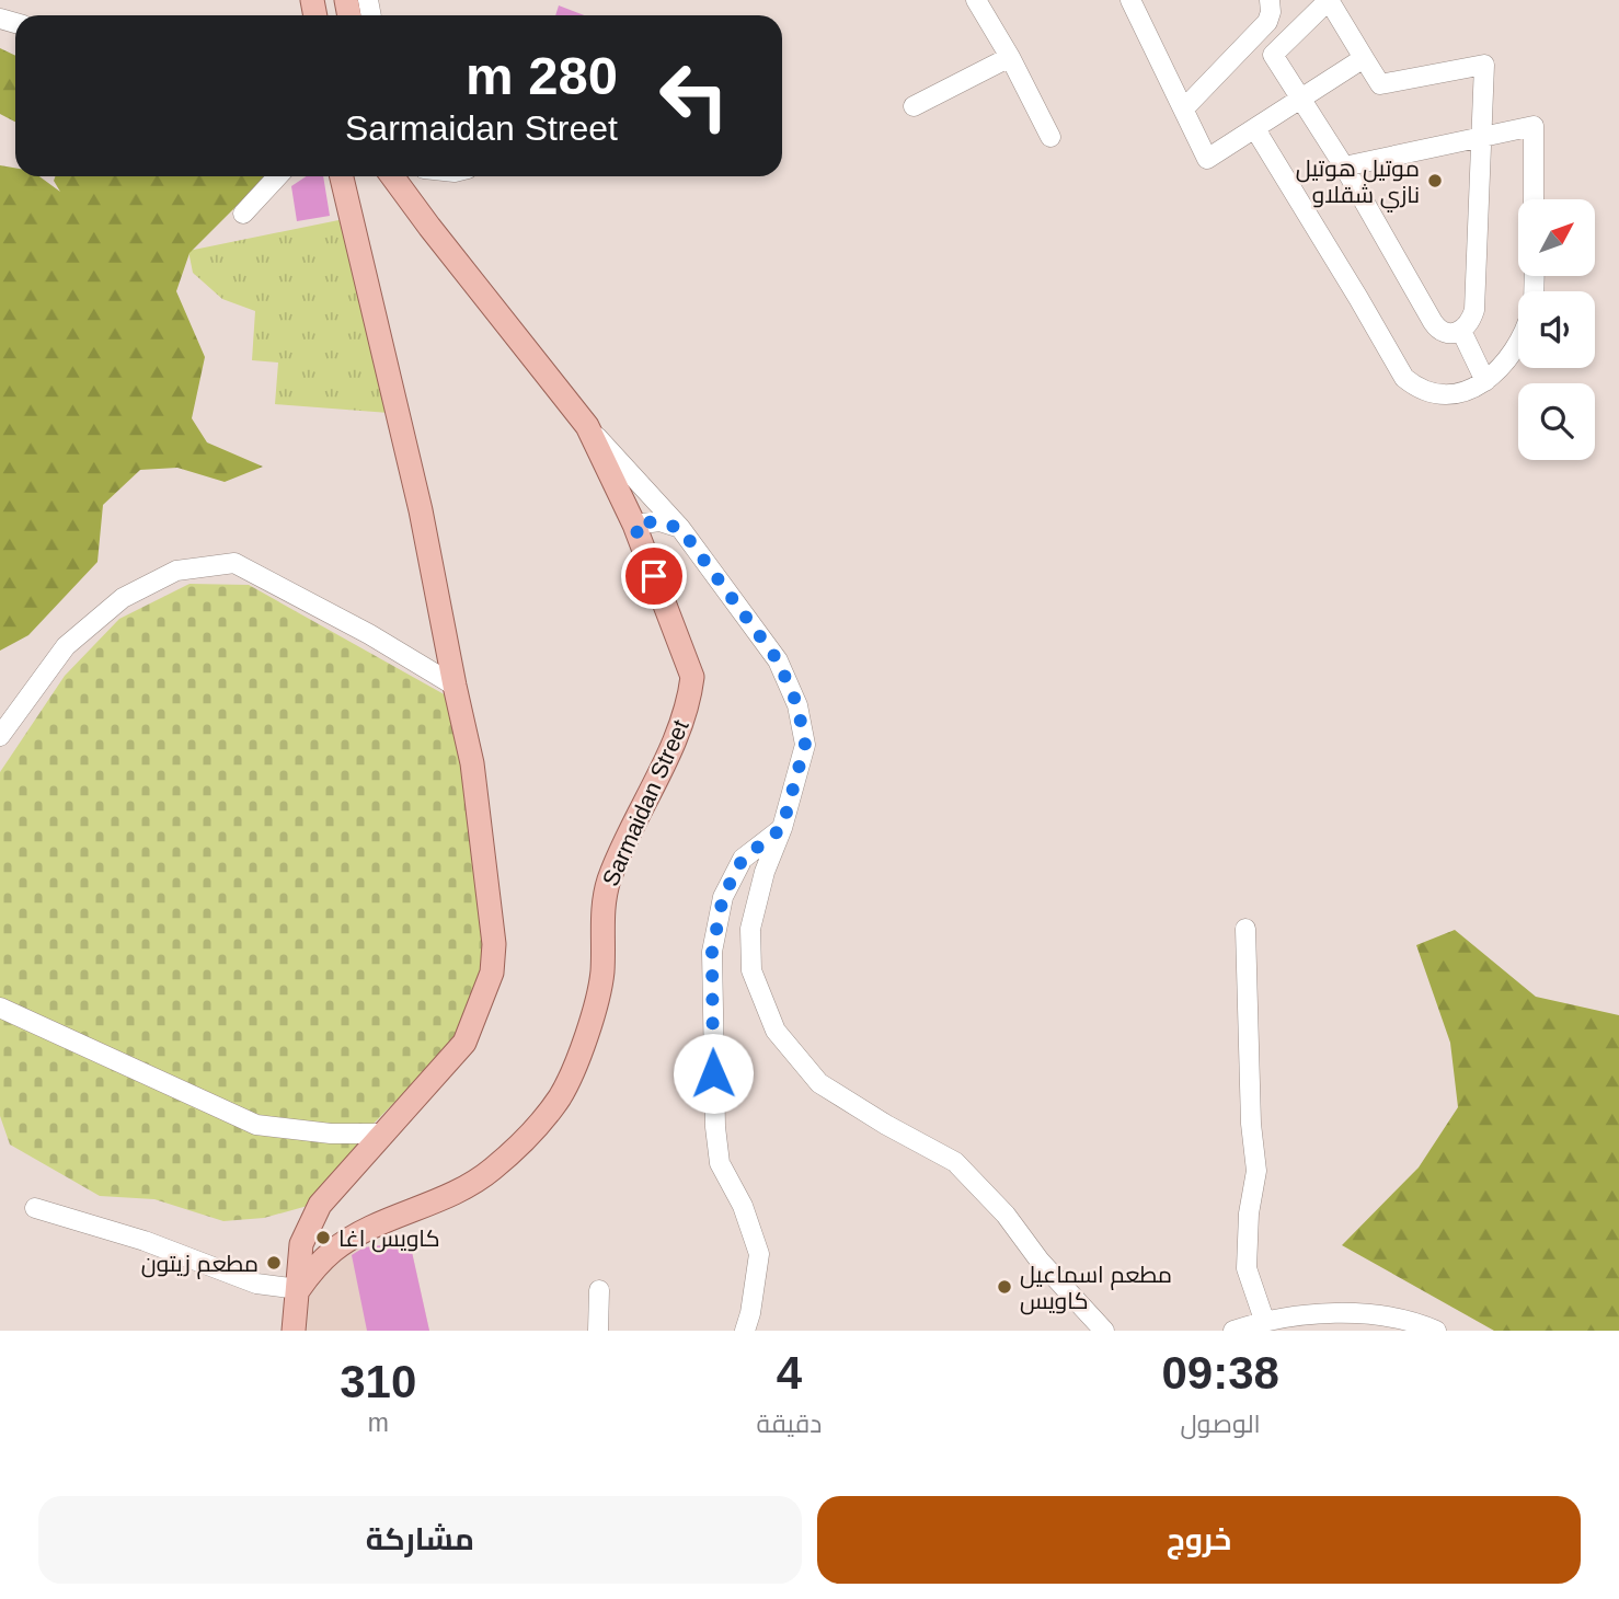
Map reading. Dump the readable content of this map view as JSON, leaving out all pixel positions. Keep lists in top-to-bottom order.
{
  "streets": {
    "main road": ["Sarmaidan Street"]
  },
  "places": [
    "موتيل هوتيل نازي شقلاو",
    "كاويس اغا",
    "مطعم زيتون",
    "مطعم اسماعیل کاویس"
  ],
  "north": "top right",
  "page": {
    "turn": ["280 m", "Sarmaidan Street"],
    "eta": [
      "09:38",
      "الوصول",
      "4",
      "دقيقة",
      "310",
      "m"
    ],
    "buttons": ["خروج", "مشاركة"]
  }
}
